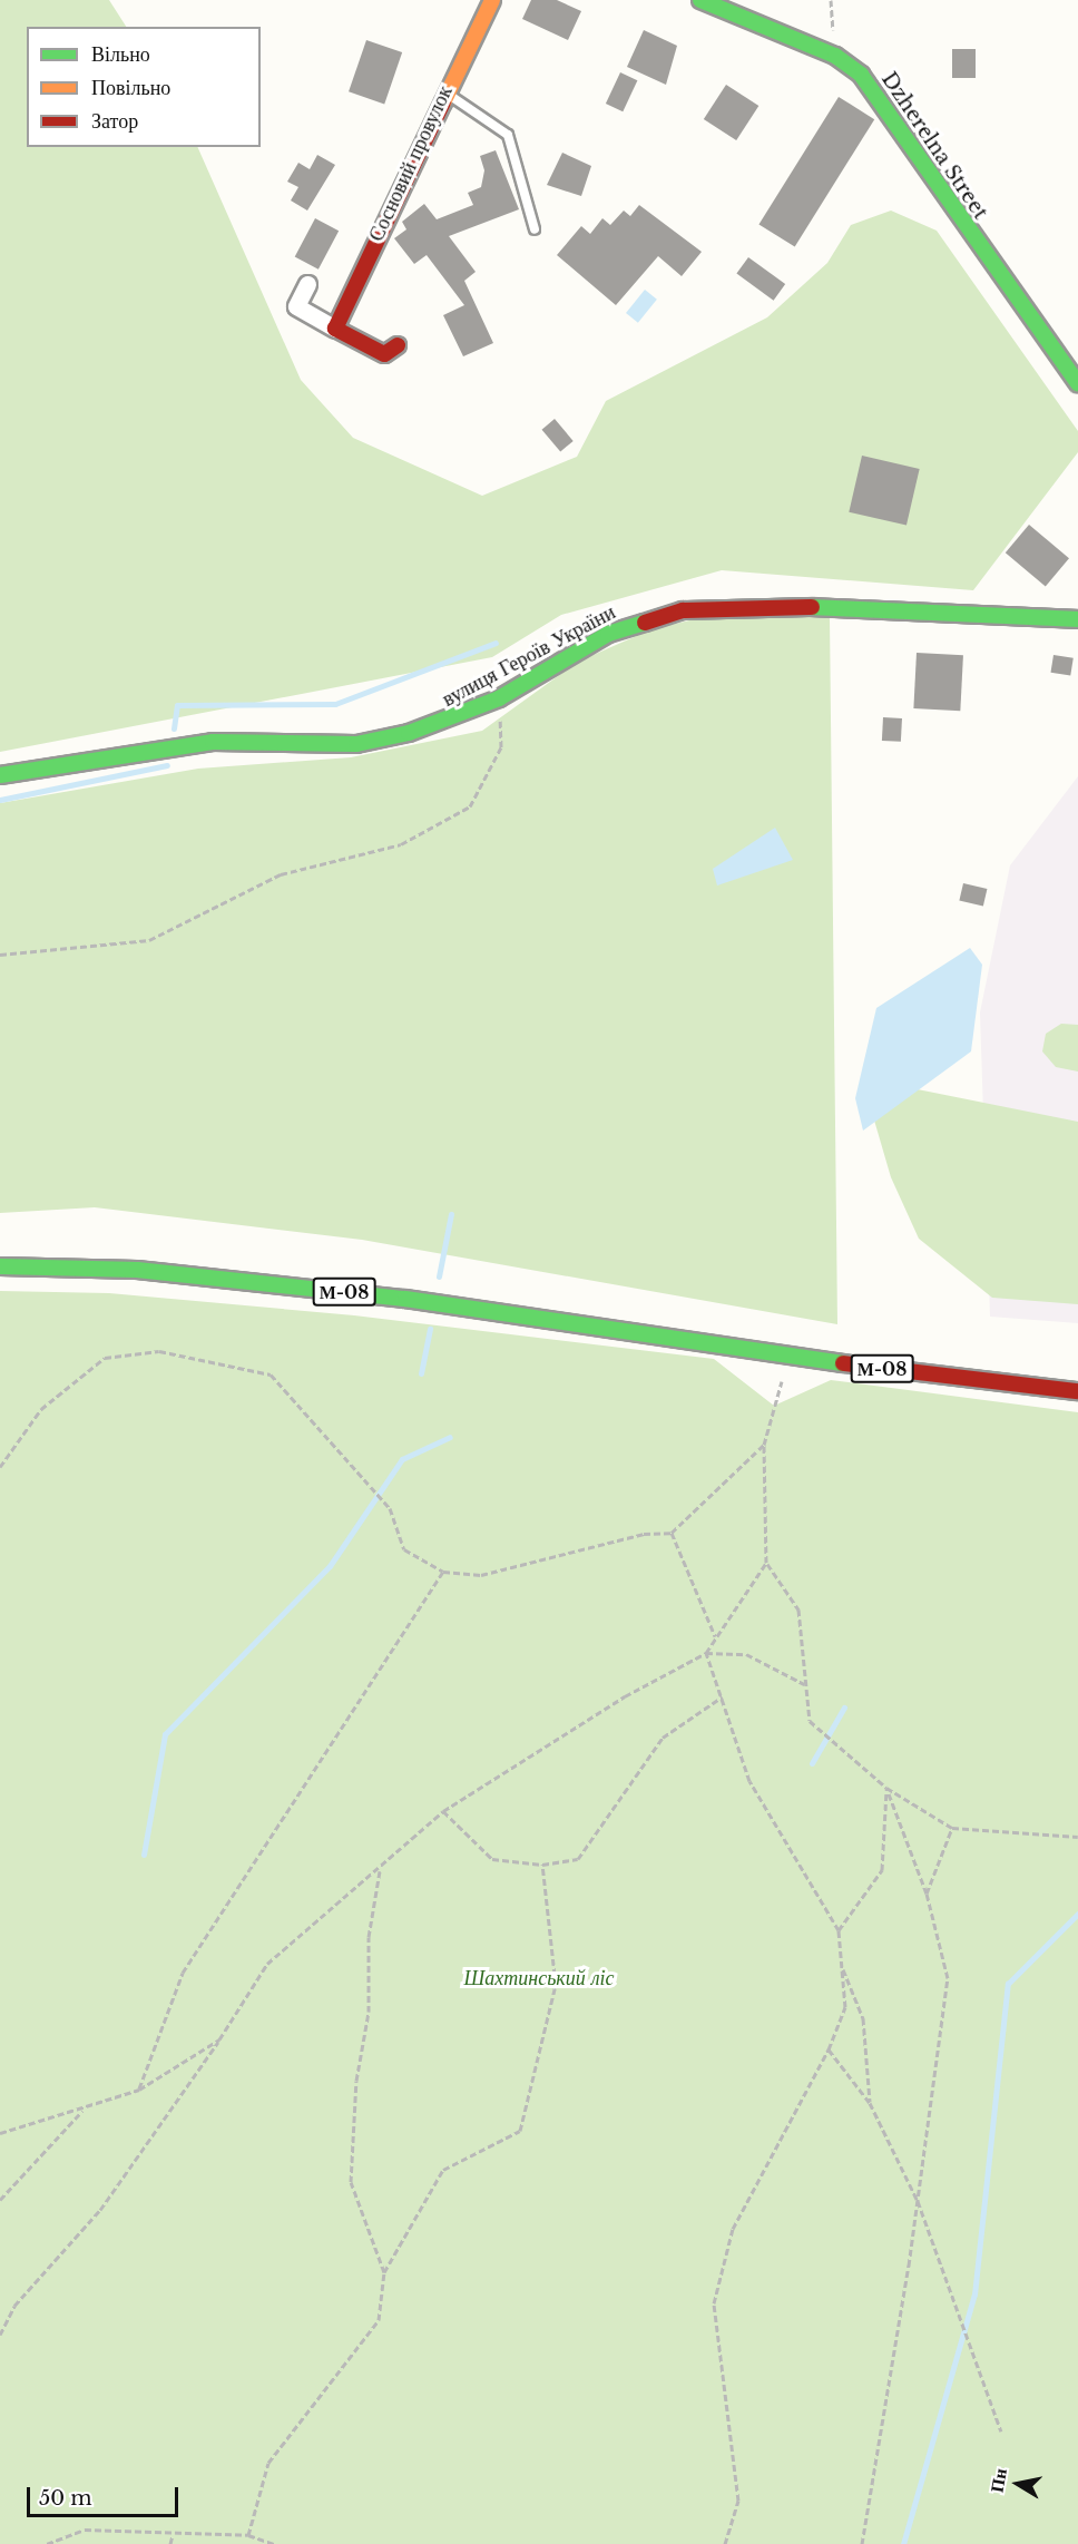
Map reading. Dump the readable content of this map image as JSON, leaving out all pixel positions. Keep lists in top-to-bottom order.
{
  "streets": {
    "main road": [
      "Dzherelna Street",
      "Сосновий провулок",
      "вулиця Героїв України",
      "М-08"
    ]
  },
  "parks": ["Шахтинський ліс"],
  "legend": ["Вільно", "Повільно", "Затор"],
  "scale_bar": "50 m",
  "north": "left"
}
